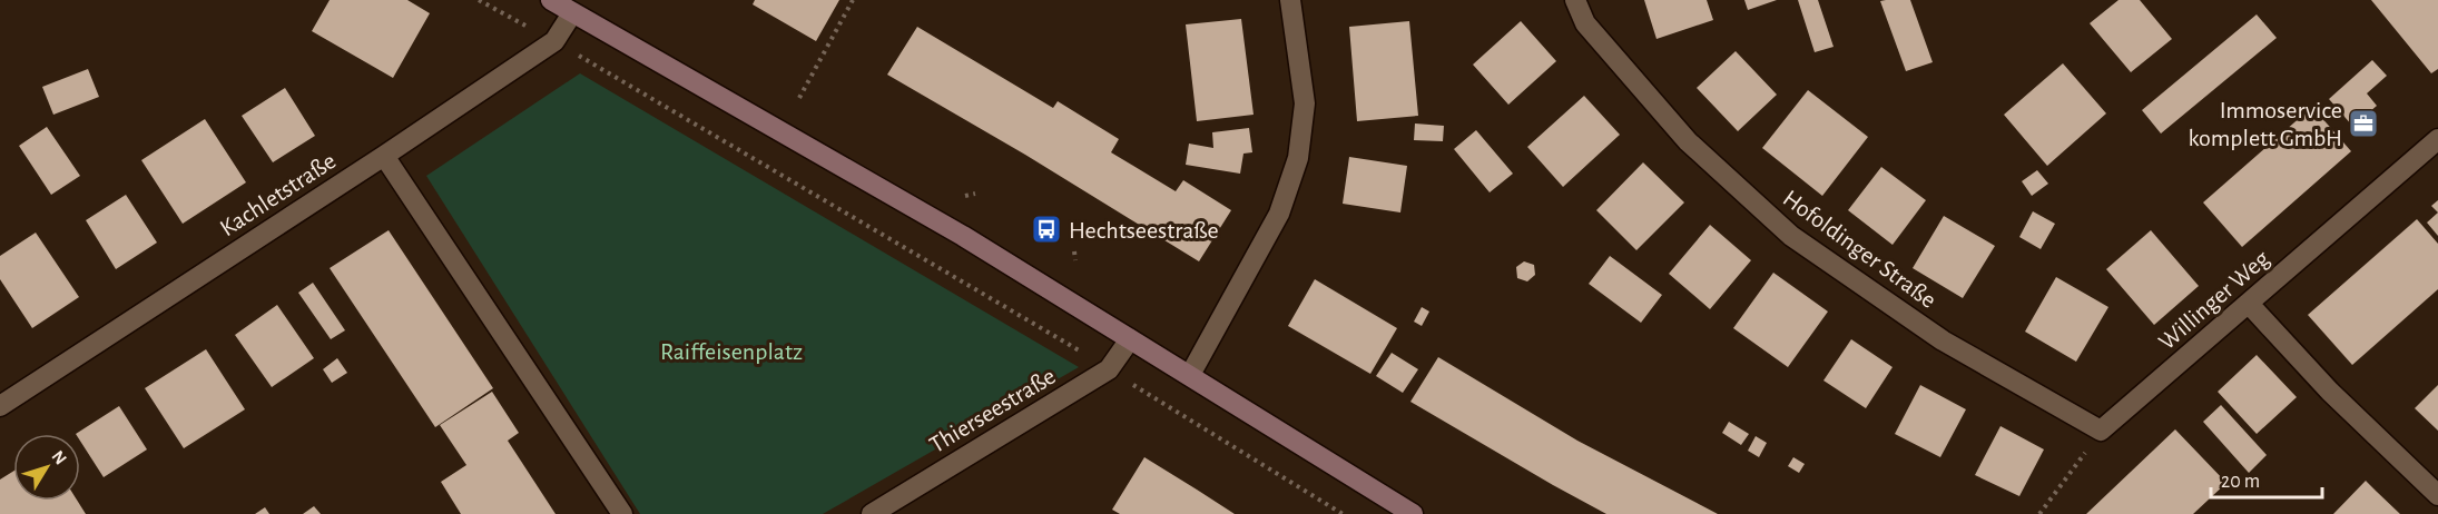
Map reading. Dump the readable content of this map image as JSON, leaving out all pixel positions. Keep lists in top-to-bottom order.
{
  "streets": {
    "street": [
      "Kachletstraße",
      "Hofoldinger Straße",
      "Willinger Weg",
      "Thierseestraße"
    ]
  },
  "crossings": [
    ["Hofoldinger Straße", "Willinger Weg"]
  ],
  "parks": ["Raiffeisenplatz"],
  "places": {
    "office": ["Immoservice komplett GmbH"],
    "bus stop": ["Hechtseestraße"]
  },
  "scale_bar": "20 m",
  "north": "top right"
}
